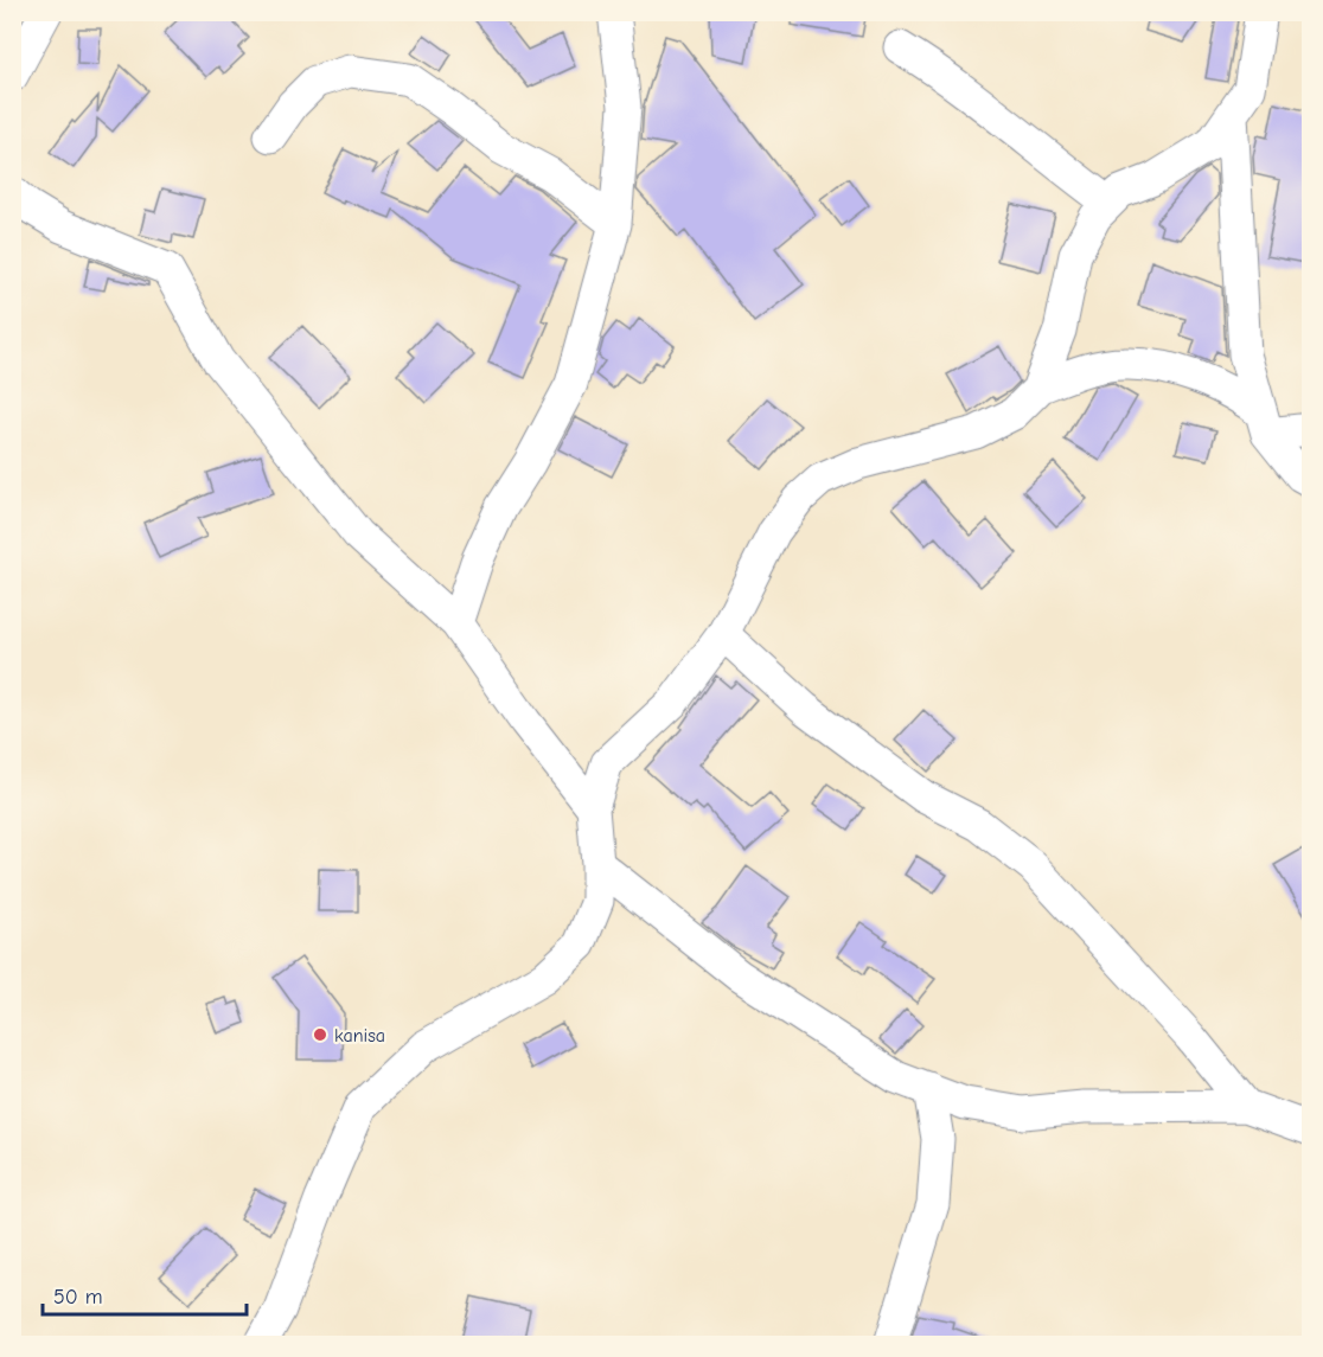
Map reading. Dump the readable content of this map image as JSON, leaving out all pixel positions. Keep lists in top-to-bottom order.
{
  "places": ["kanisa"],
  "scale_bar": "50 m"
}
